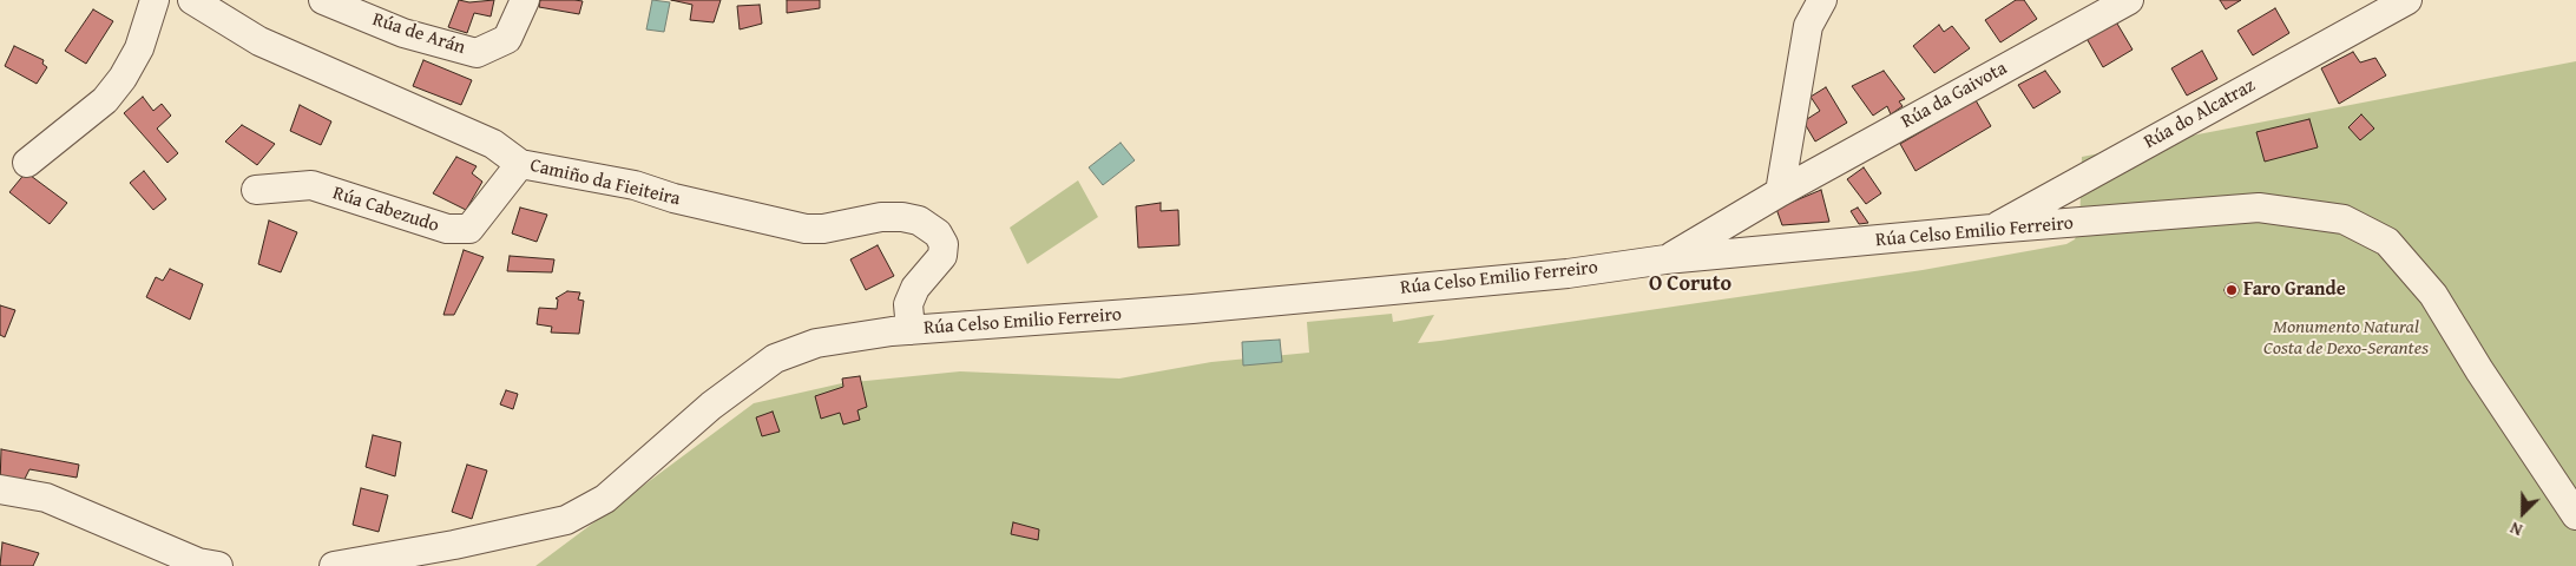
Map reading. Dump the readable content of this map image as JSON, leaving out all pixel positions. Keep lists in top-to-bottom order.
{
  "streets": {
    "street": [
      "Rúa de Arán",
      "Rúa da Gaivota",
      "Rúa do Alcatraz",
      "Camiño da Fieiteira",
      "Rúa Cabezudo",
      "Rúa Celso Emilio Ferreiro"
    ]
  },
  "crossings": [
    ["Rúa da Gaivota", "Rúa Celso Emilio Ferreiro"],
    ["Rúa do Alcatraz", "Rúa Celso Emilio Ferreiro"],
    ["Camiño da Fieiteira", "Rúa Cabezudo"],
    ["Camiño da Fieiteira", "Rúa Celso Emilio Ferreiro"]
  ],
  "districts": ["O Coruto"],
  "parks": ["Monumento Natural Costa de Dexo-Serantes"],
  "places": ["Faro Grande"],
  "north": "bottom left"
}
